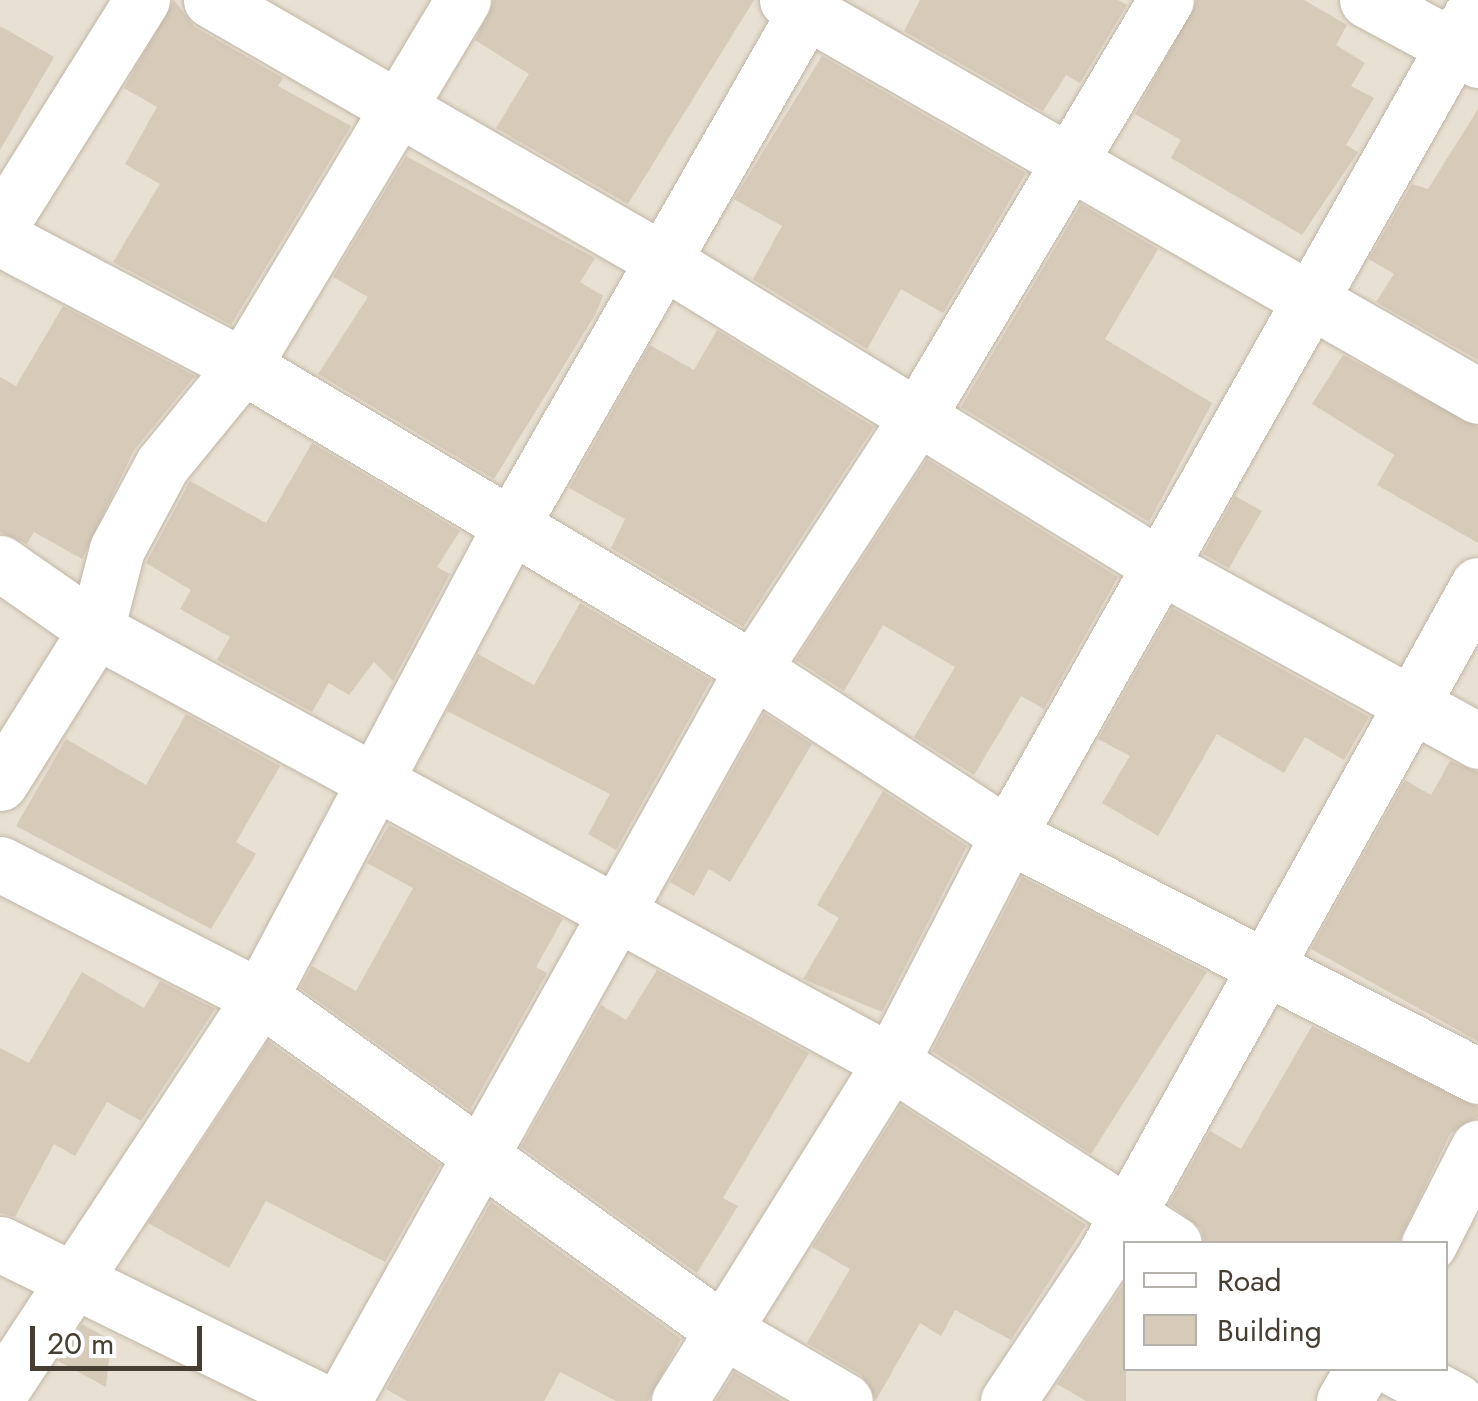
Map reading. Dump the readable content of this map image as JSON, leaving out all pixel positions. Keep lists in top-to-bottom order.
{
  "legend": ["Road", "Building"],
  "scale_bar": "20 m"
}
